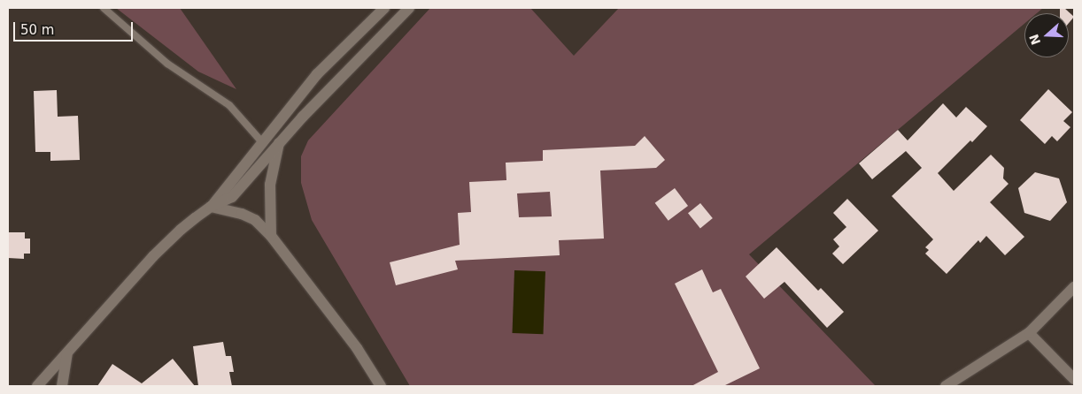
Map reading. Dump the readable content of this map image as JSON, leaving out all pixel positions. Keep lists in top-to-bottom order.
{
  "scale_bar": "50 m",
  "north": "left"
}
